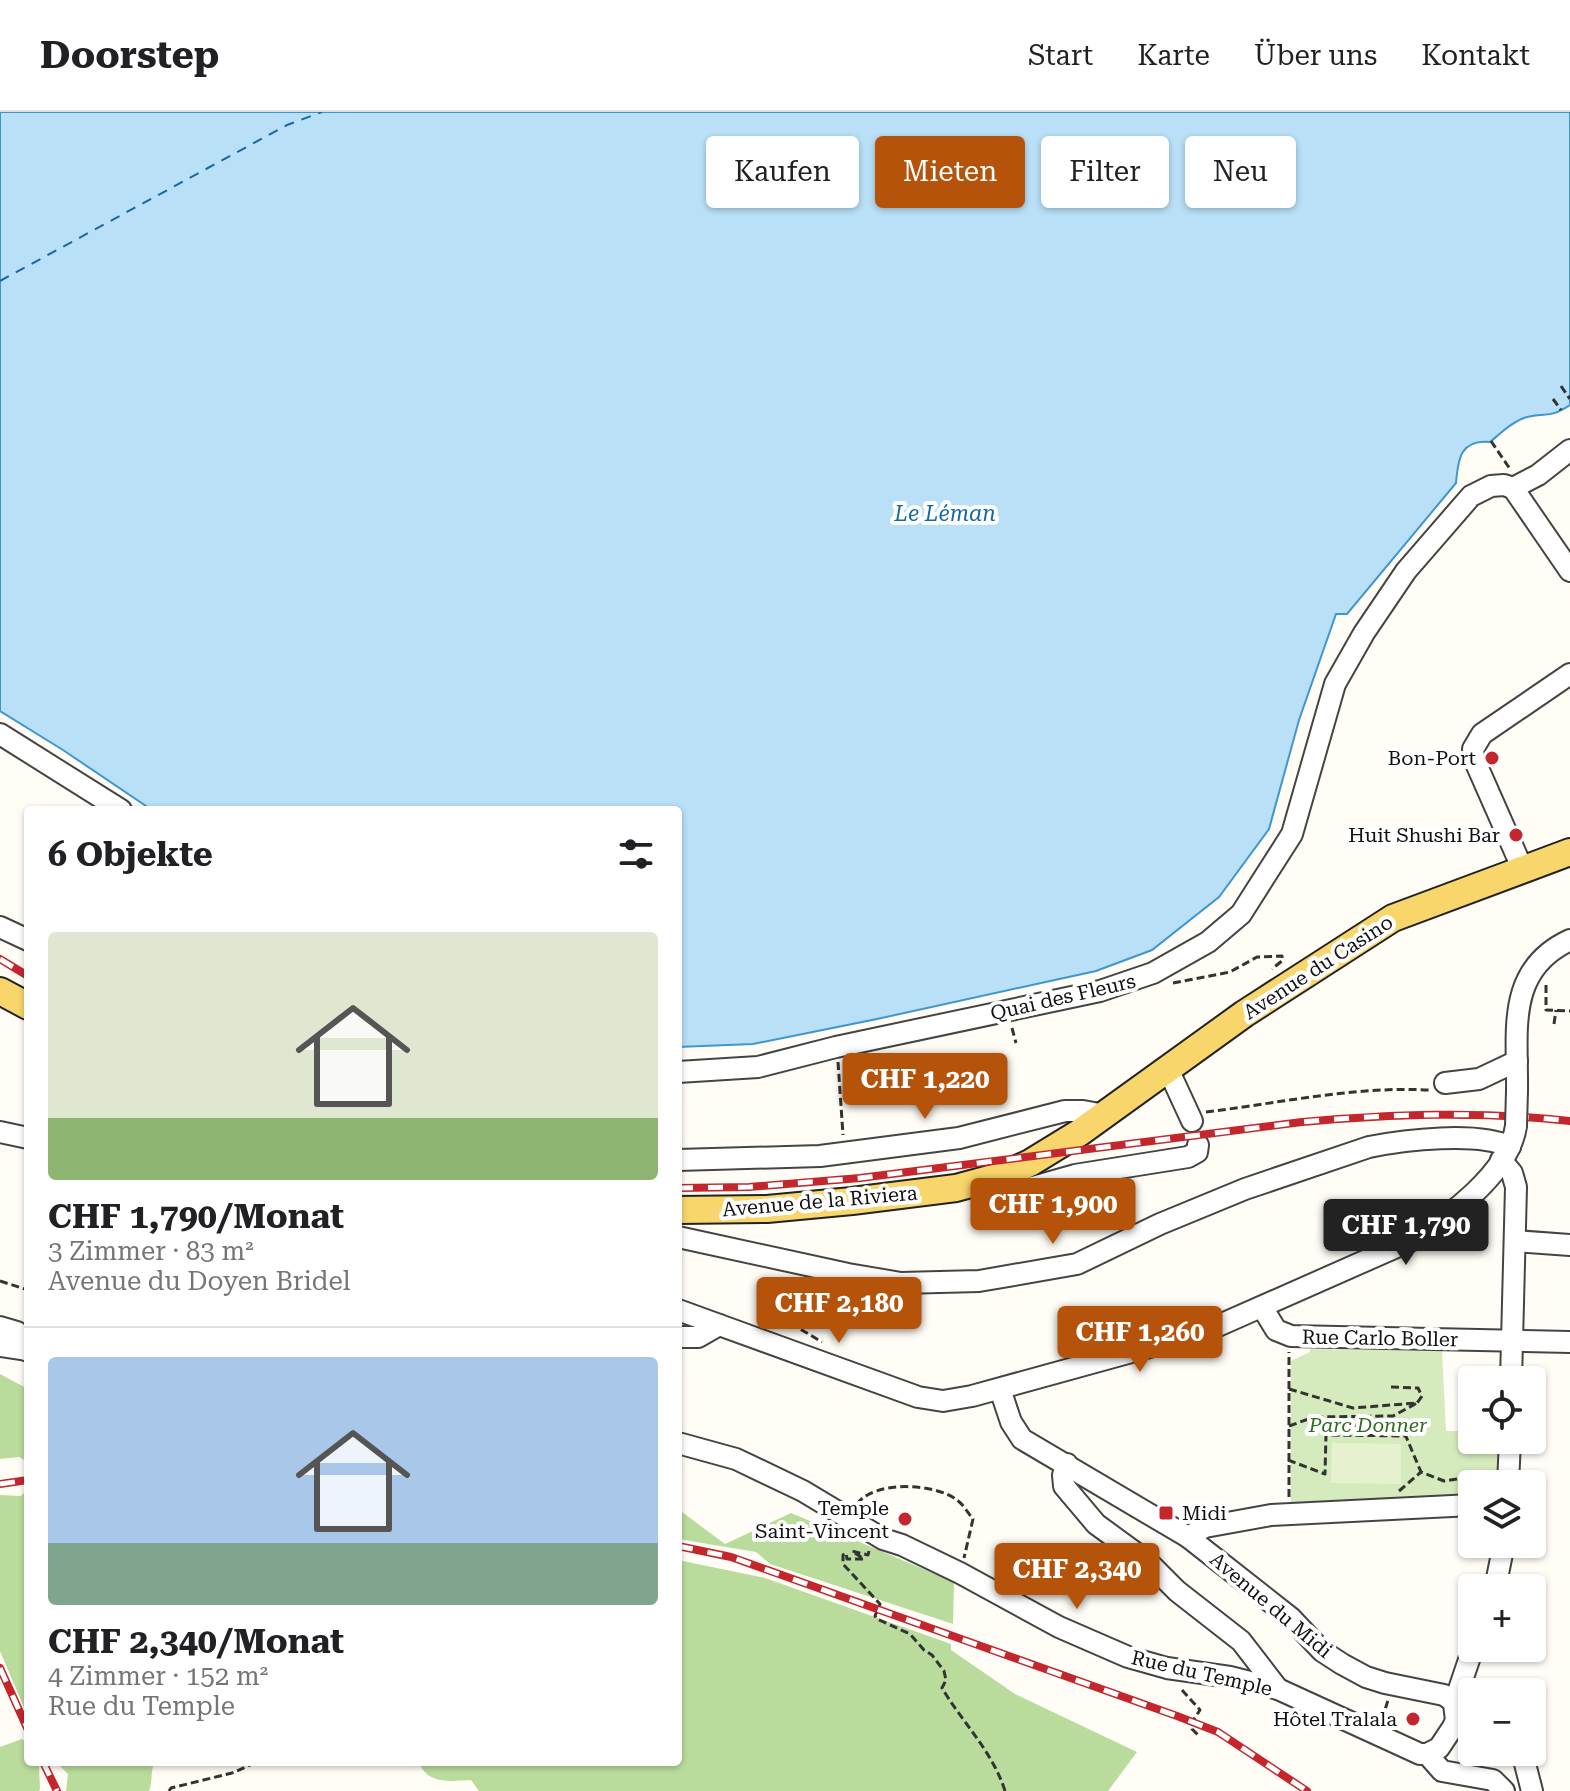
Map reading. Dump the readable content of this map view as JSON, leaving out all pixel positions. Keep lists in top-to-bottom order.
{
  "streets": {
    "main road": ["Avenue du Casino", "Avenue de la Riviera"],
    "street": [
      "Quai des Fleurs",
      "Rue Carlo Boller",
      "Avenue du Midi",
      "Rue du Temple"
    ]
  },
  "crossings": [
    ["Avenue du Casino", "Avenue de la Riviera"]
  ],
  "water": ["Le Léman"],
  "parks": ["Parc Donner"],
  "places": {
    "other": [
      "Bon-Port",
      "Huit Shushi Bar",
      "Temple Saint-Vincent",
      "Hôtel Tralala"
    ],
    "transit": ["Midi"]
  },
  "page": {
    "header": "Doorstep",
    "nav": [
      "Start",
      "Karte",
      "Über uns",
      "Kontakt"
    ],
    "chip": [
      "Kaufen",
      "Mieten",
      "Filter",
      "Neu"
    ],
    "heading": "6 Objekte",
    "list": [
      {
        "name": "CHF 1,790/Monat",
        "note": "3 Zimmer · 83 m² · Avenue du Doyen Bridel"
      },
      {
        "name": "CHF 2,340/Monat",
        "note": "4 Zimmer · 152 m² · Rue du Temple"
      }
    ],
    "price": [
      "CHF 1,220",
      "CHF 1,900",
      "CHF 1,790",
      "CHF 2,180",
      "CHF 1,260",
      "CHF 2,340"
    ],
    "map_buttons": ["+", "−"]
  }
}
